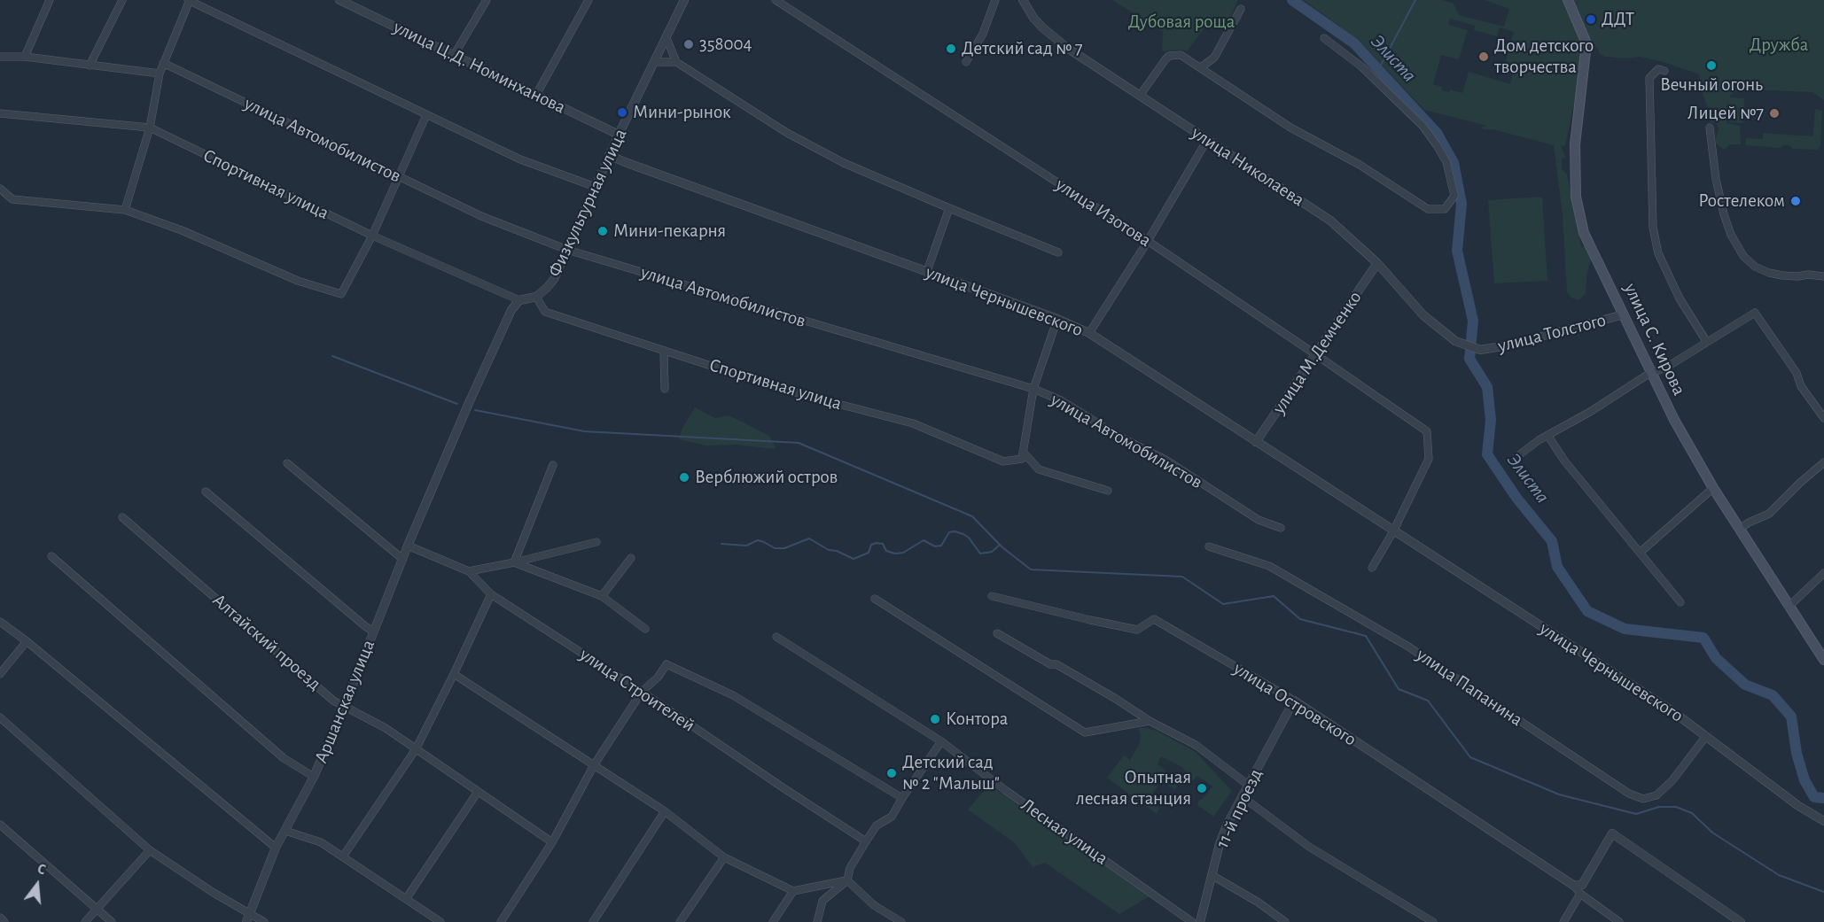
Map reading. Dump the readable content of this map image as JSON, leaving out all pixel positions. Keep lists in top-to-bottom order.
{
  "streets": {
    "main road": ["улица С. Кирова"],
    "street": [
      "улица Ц.Д. Номинханова",
      "улица Автомобилистов",
      "улица Николаева",
      "Спортивная улица",
      "Физкультурная улица",
      "улица Изотова",
      "улица Чернышевского",
      "улица Толстого",
      "улица М.Демченко",
      "Алтайский проезд",
      "улица Папанина",
      "улица Строителей",
      "Аршанская улица",
      "улица Островского",
      "11-й проезд",
      "Лесная улица"
    ]
  },
  "crossings": [
    ["улица Ц.Д. Номинханова", "Физкультурная улица"],
    ["улица Автомобилистов", "Физкультурная улица"],
    ["улица Николаева", "улица Толстого"],
    ["улица Николаева", "улица М.Демченко"],
    ["Спортивная улица", "Физкультурная улица"],
    ["Спортивная улица", "Аршанская улица"],
    ["Физкультурная улица", "улица Чернышевского"],
    ["Физкультурная улица", "Аршанская улица"],
    ["улица Изотова", "улица Чернышевского"],
    ["улица Изотова", "улица М.Демченко"],
    ["улица Чернышевского", "улица М.Демченко"],
    ["улица Чернышевского", "улица Папанина"],
    ["улица Толстого", "улица С. Кирова"],
    ["Алтайский проезд", "Аршанская улица"],
    ["улица Строителей", "Аршанская улица"],
    ["улица Островского", "11-й проезд"]
  ],
  "water": ["Элиста"],
  "parks": ["Дубовая роща", "Дружба"],
  "places": [
    "ДДТ",
    "358004",
    "Детский сад № 7",
    "Дом детского творчества",
    "Вечный огонь",
    "Мини-рынок",
    "Лицей №7",
    "Ростелеком",
    "Мини-пекарня",
    "Верблюжий остров",
    "Контора",
    "Детский сад № 2 \"Малыш\"",
    "Опытная лесная станция"
  ],
  "north": "top"
}
